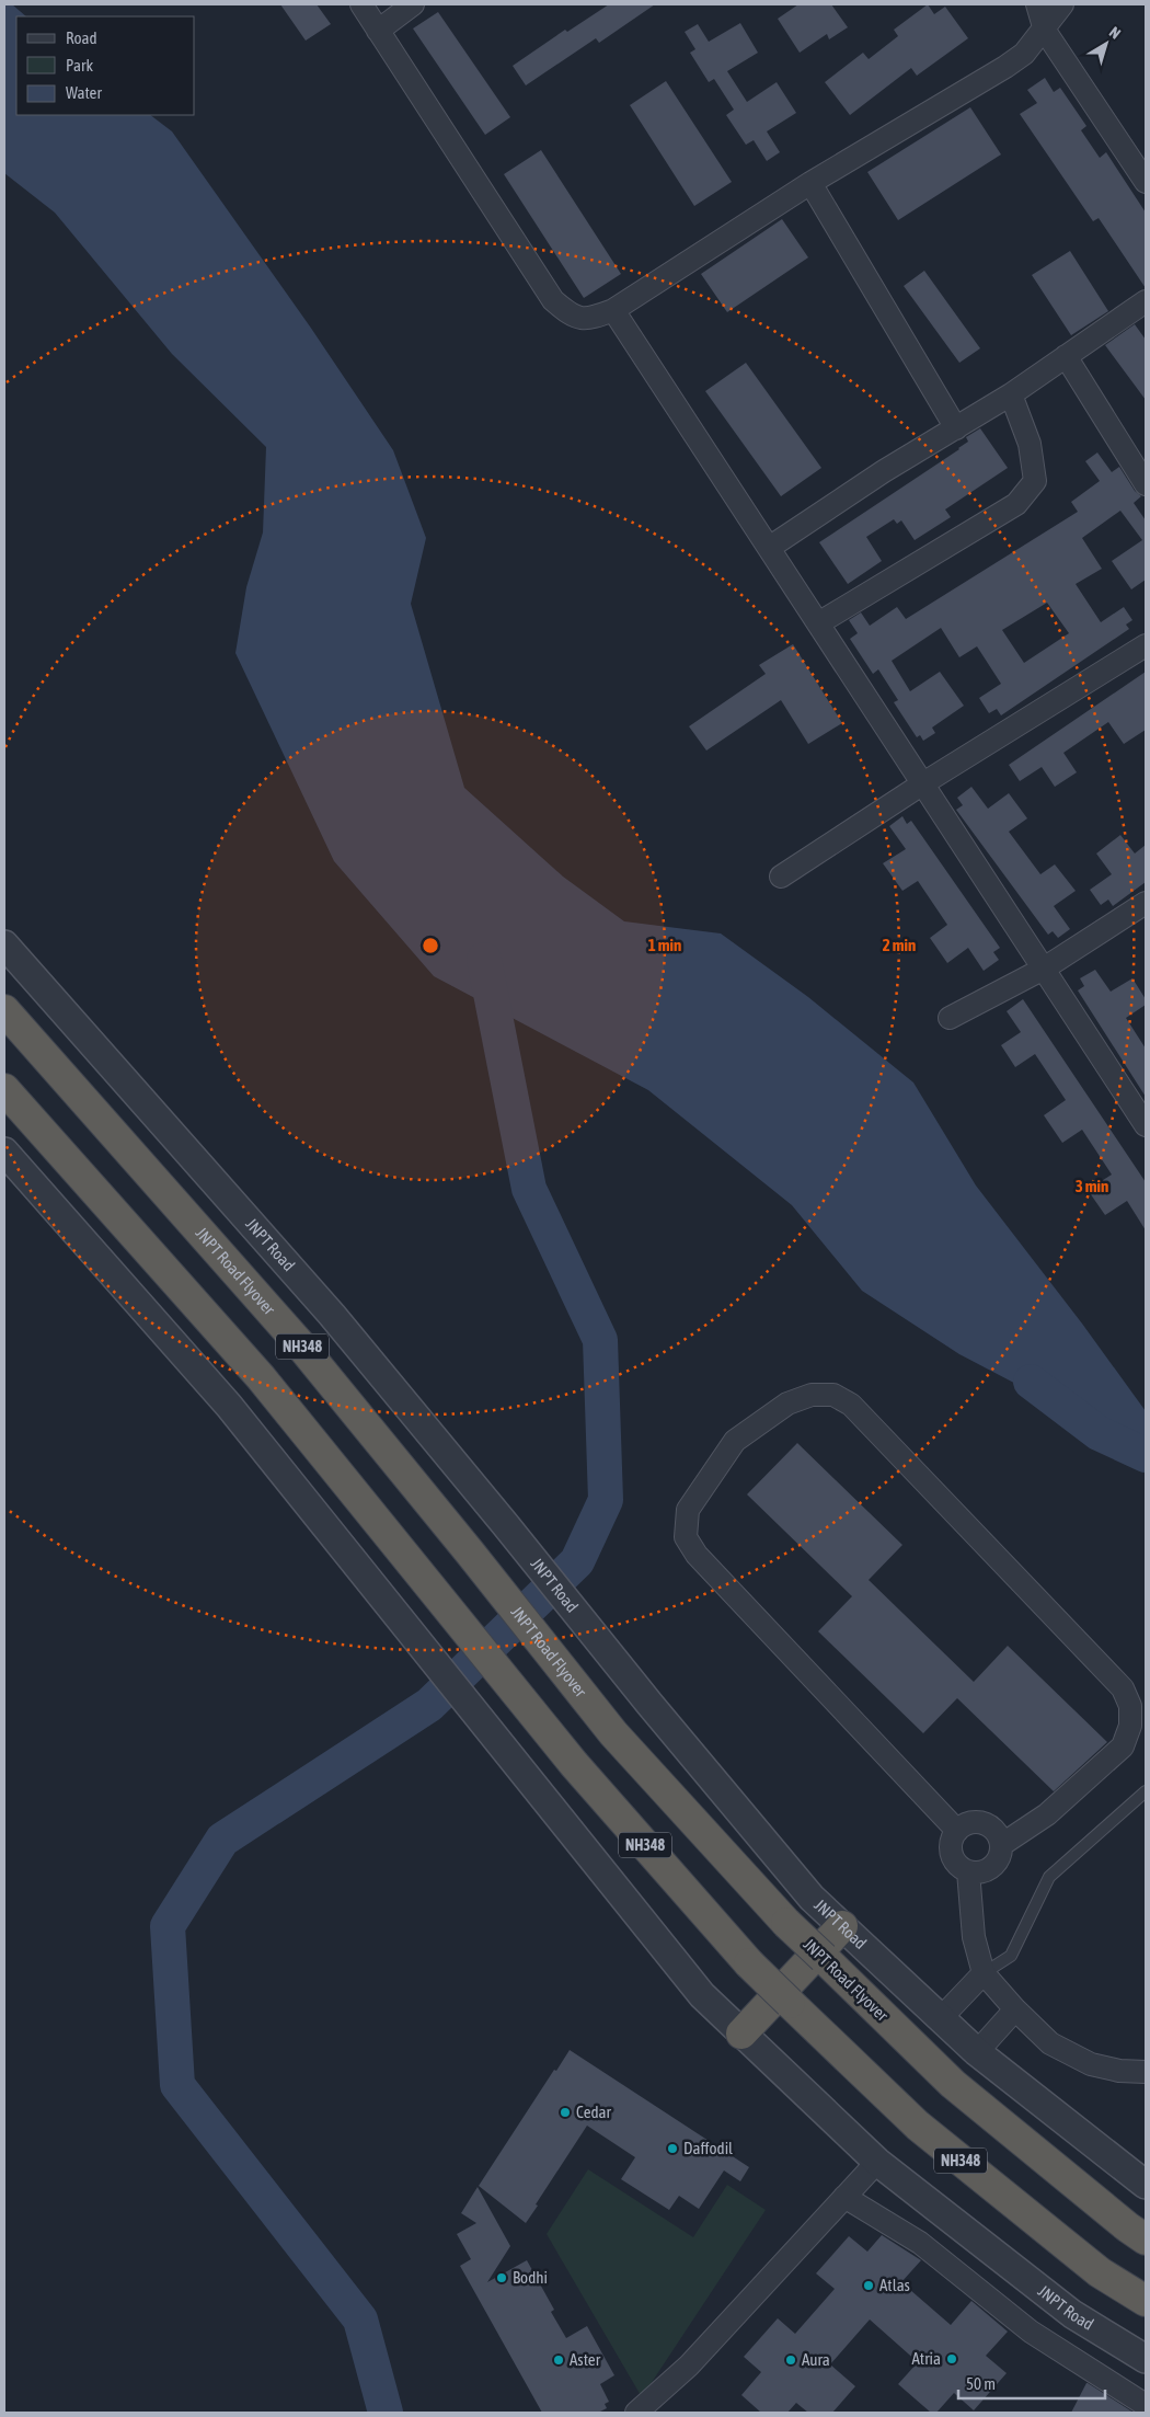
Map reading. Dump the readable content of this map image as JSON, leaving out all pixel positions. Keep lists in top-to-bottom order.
{
  "streets": {
    "highway": ["JNPT Road Flyover", "NH348"],
    "street": ["JNPT Road"]
  },
  "places": [
    "Cedar",
    "Daffodil",
    "Bodhi",
    "Atlas",
    "Atria",
    "Aster",
    "Aura"
  ],
  "legend": ["Road", "Park", "Water"],
  "scale_bar": "50 m",
  "north": "top right",
  "rings": ["1 min", "2 min", "3 min"]
}
